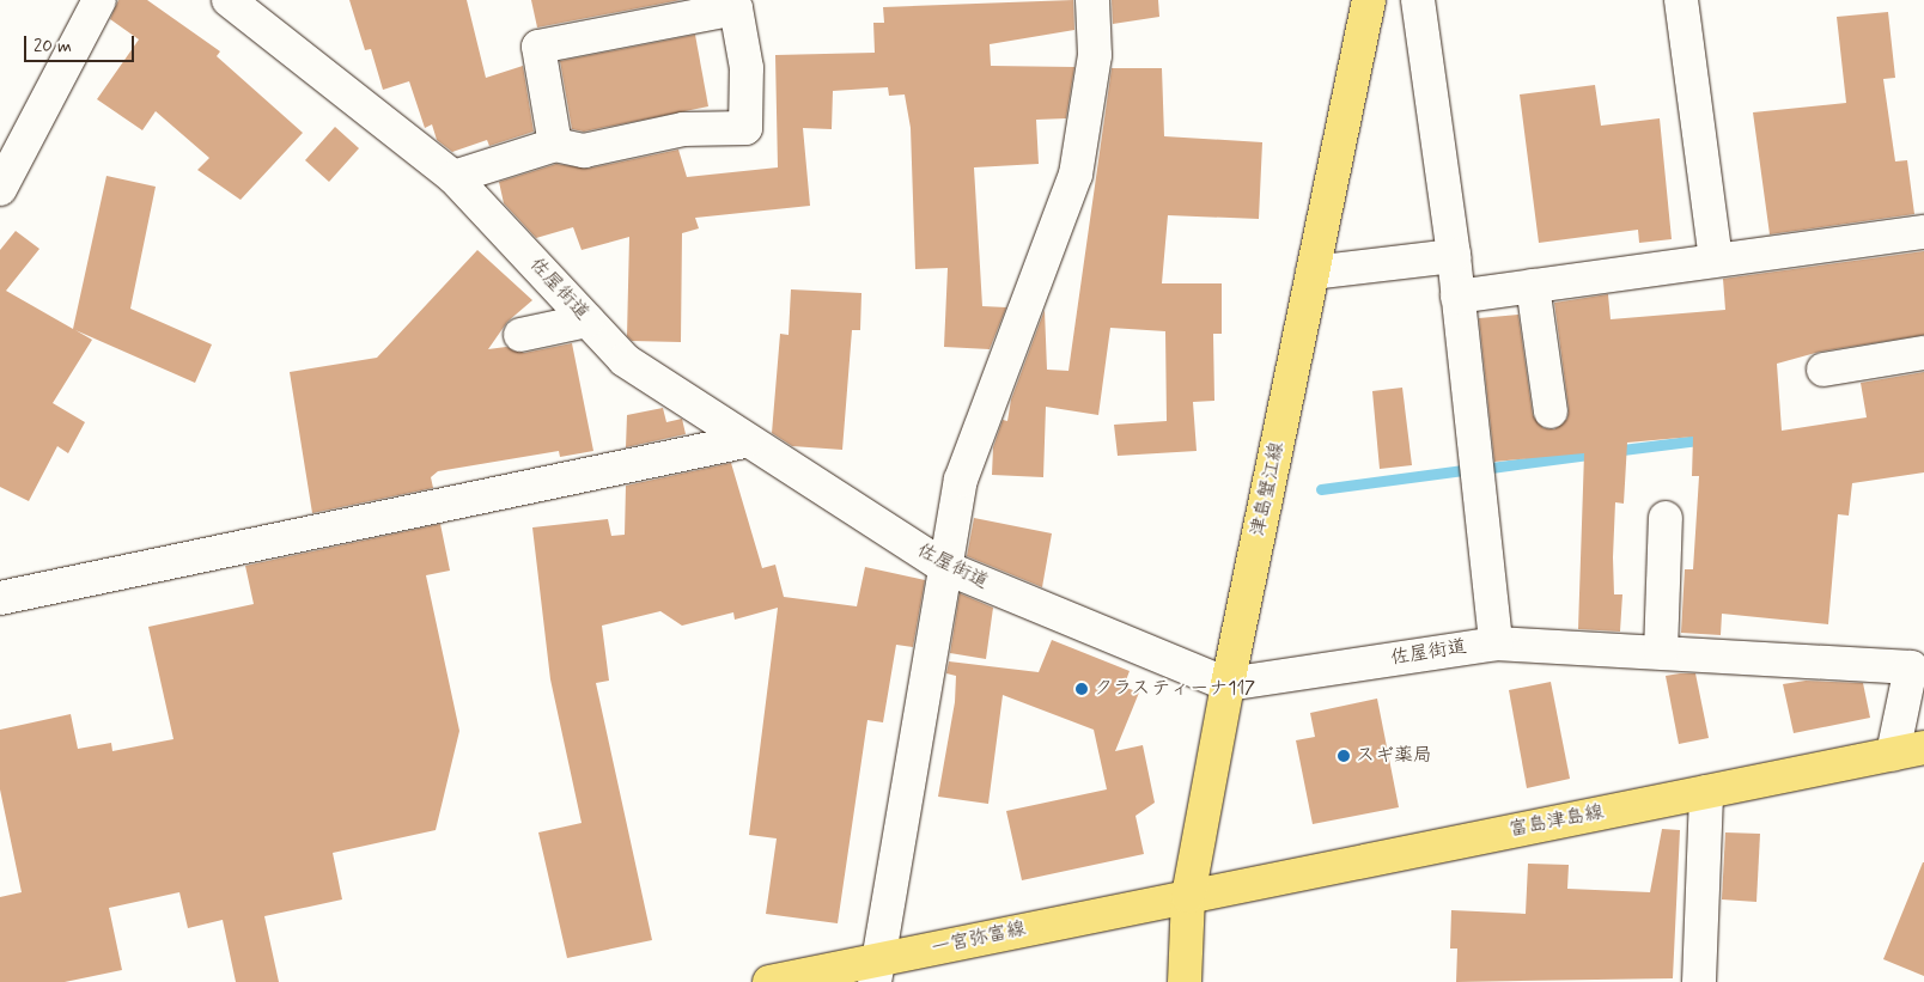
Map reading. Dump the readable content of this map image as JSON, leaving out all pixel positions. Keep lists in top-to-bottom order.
{
  "streets": {
    "main road": ["津島蟹江線", "富島津島線", "一宮弥富線"],
    "street": ["佐屋街道"]
  },
  "crossings": [
    ["佐屋街道", "津島蟹江線"],
    ["佐屋街道", "富島津島線"],
    ["津島蟹江線", "富島津島線"],
    ["津島蟹江線", "一宮弥富線"],
    ["富島津島線", "一宮弥富線"]
  ],
  "places": ["クラスティーナ117", "スギ薬局"],
  "scale_bar": "20 m"
}
